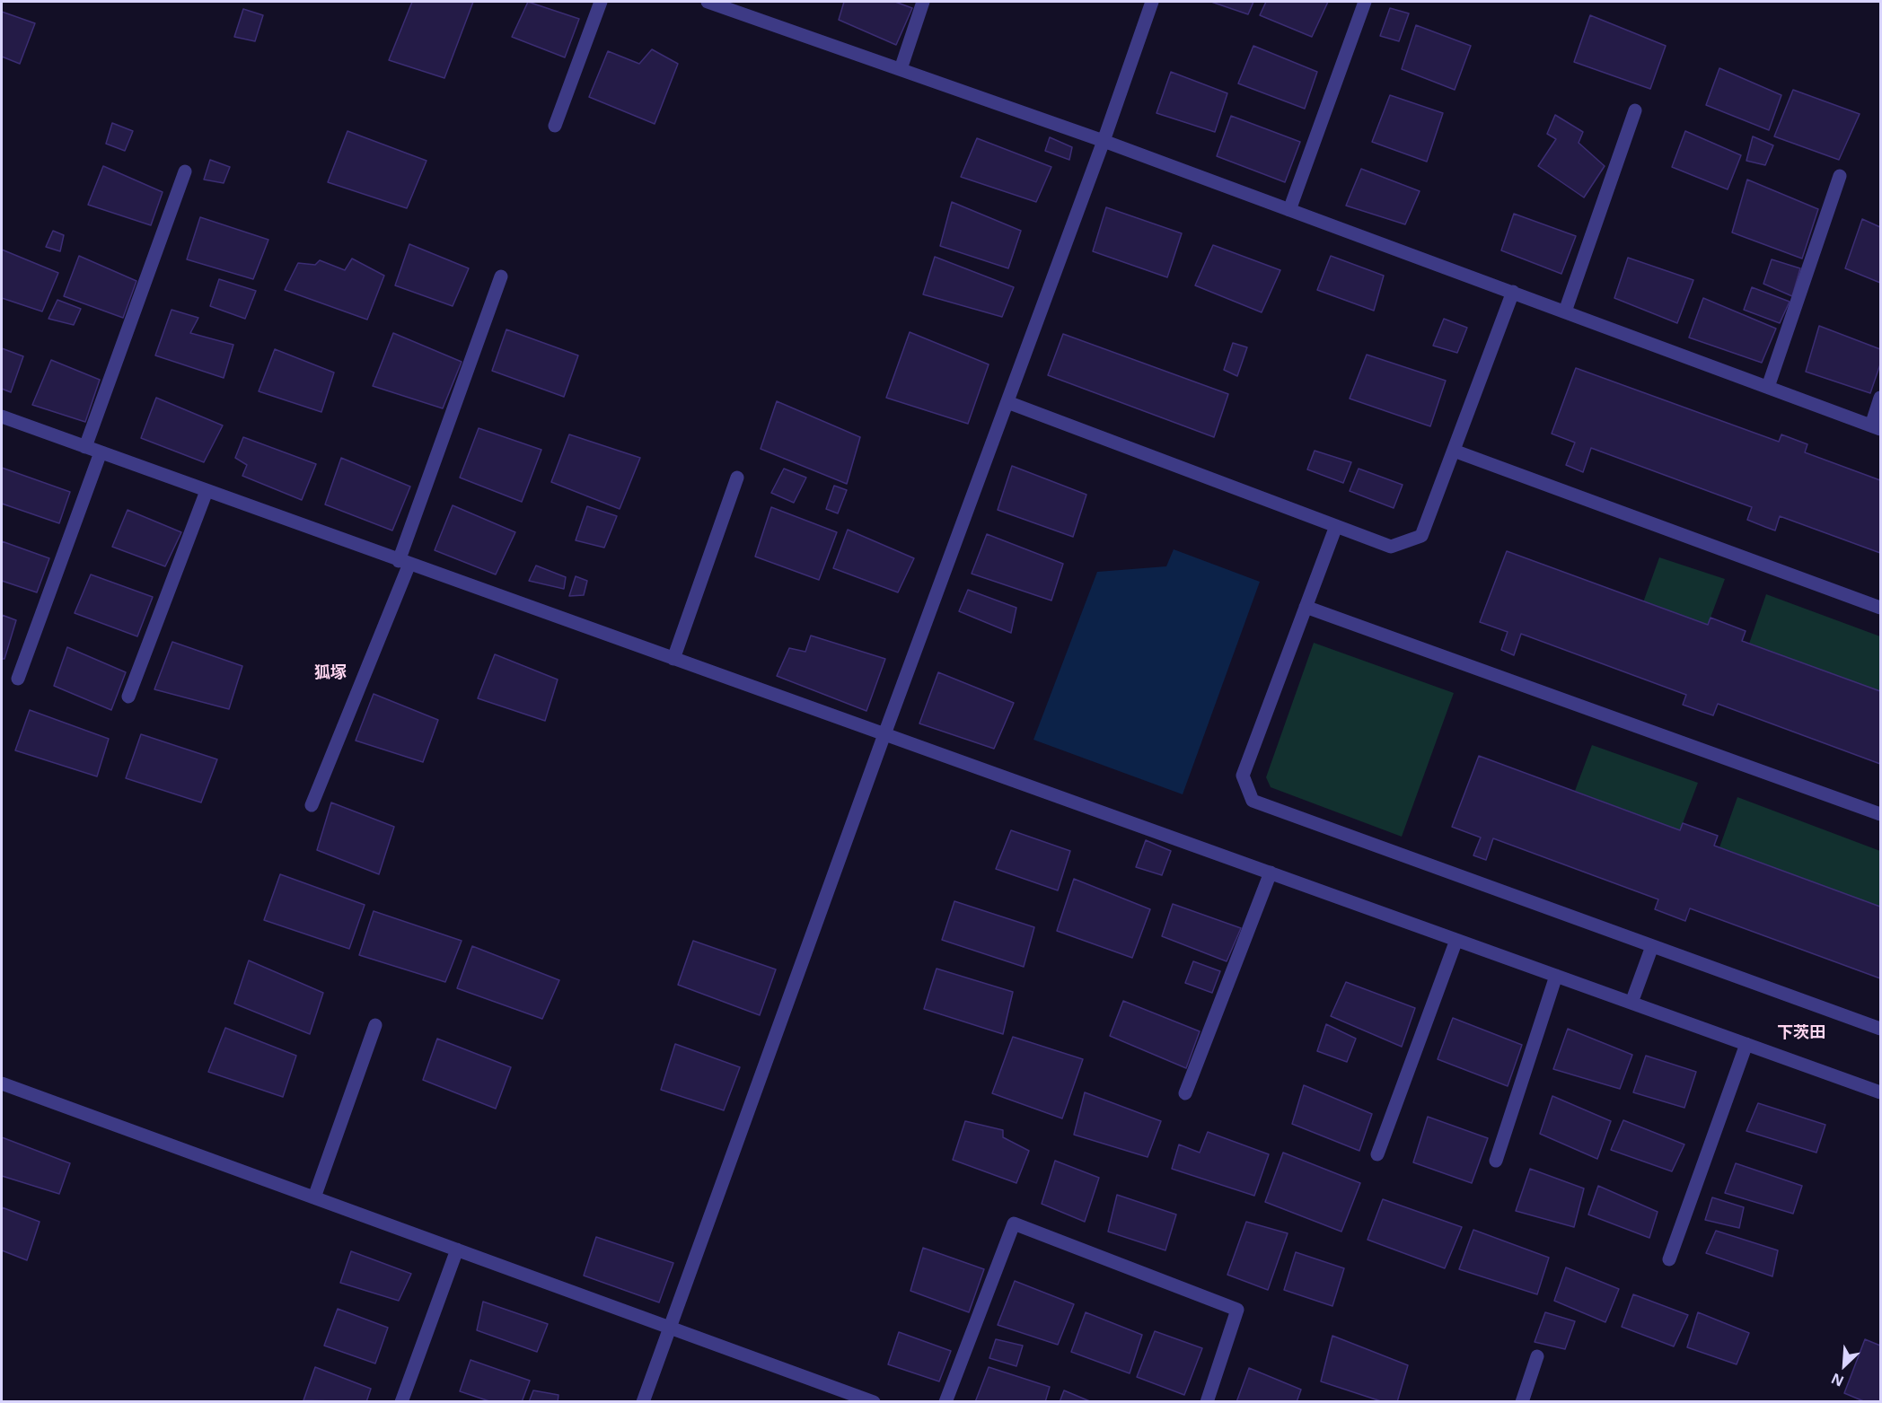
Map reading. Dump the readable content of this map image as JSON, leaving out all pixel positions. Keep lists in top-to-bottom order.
{
  "districts": ["狐塚", "下茨田"],
  "north": "bottom left"
}
